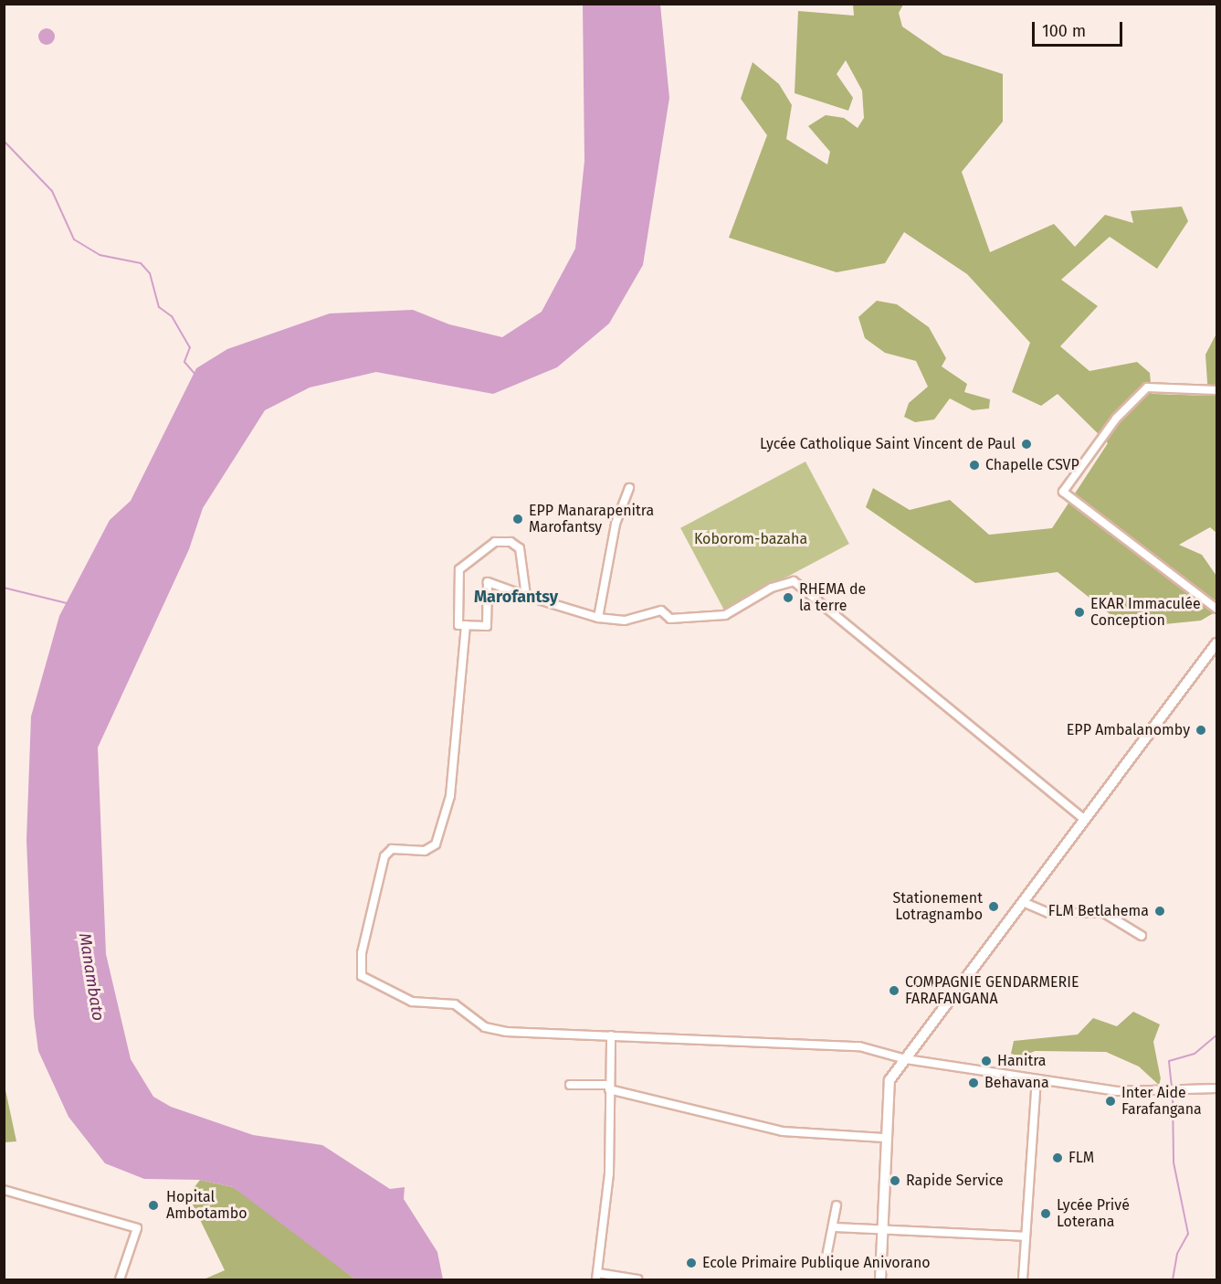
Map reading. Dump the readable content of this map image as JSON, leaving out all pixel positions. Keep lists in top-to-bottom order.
{
  "districts": ["Marofantsy"],
  "water": ["Manambato"],
  "parks": ["Koborom-bazaha"],
  "places": [
    "Lycée Catholique Saint Vincent de Paul",
    "Chapelle CSVP",
    "EPP Manarapenitra Marofantsy",
    "RHEMA de la terre",
    "EKAR Immaculée Conception",
    "EPP Ambalanomby",
    "Stationement Lotragnambo",
    "FLM Betlahema",
    "COMPAGNIE GENDARMERIE FARAFANGANA",
    "Hanitra",
    "Behavana",
    "Inter Aide Farafangana",
    "FLM",
    "Rapide Service",
    "Hopital Ambotambo",
    "Lycée Privé Loterana",
    "Ecole Primaire Publique Anivorano"
  ],
  "scale_bar": "100 m"
}
